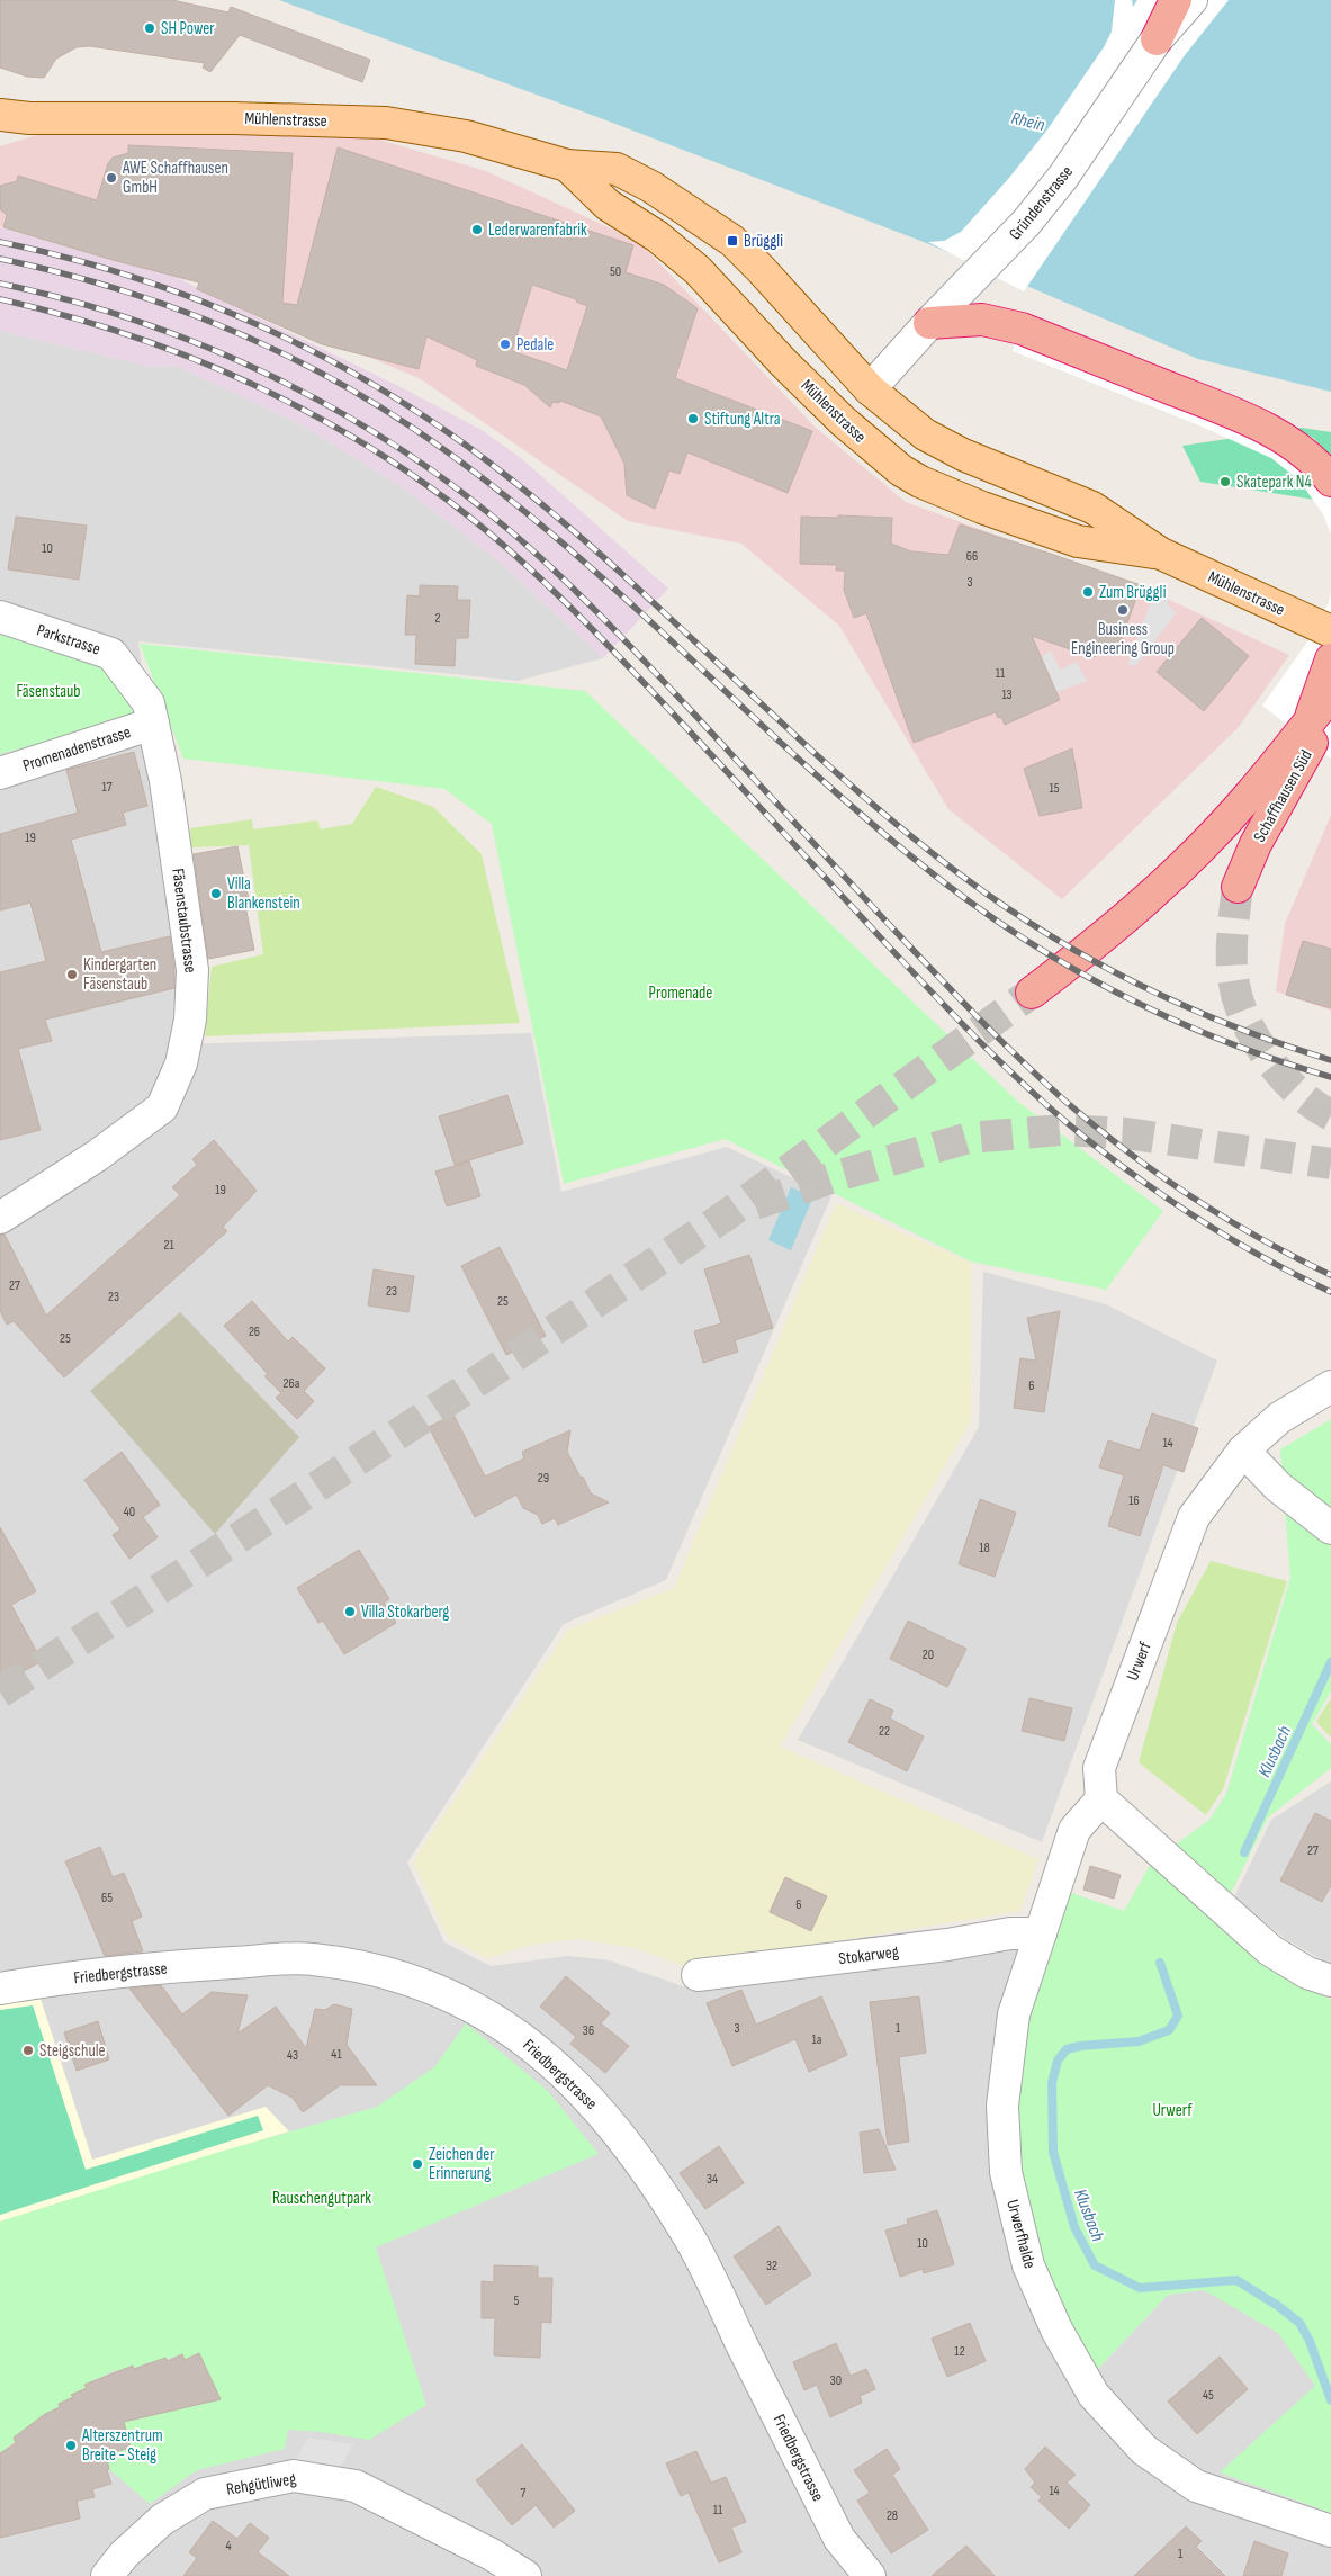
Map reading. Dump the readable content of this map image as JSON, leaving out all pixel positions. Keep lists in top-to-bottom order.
{
  "streets": {
    "highway": ["Schaffhausen Süd"],
    "main road": ["Mühlenstrasse"],
    "street": [
      "Gründenstrasse",
      "Parkstrasse",
      "Promenadenstrasse",
      "Fäsenstaubstrasse",
      "Urwerf",
      "Stokarweg",
      "Friedbergstrasse",
      "Urwerfhalde",
      "Rehgütliweg"
    ]
  },
  "crossings": [
    ["Mühlenstrasse", "Gründenstrasse"],
    ["Parkstrasse", "Promenadenstrasse"],
    ["Parkstrasse", "Fäsenstaubstrasse"],
    ["Promenadenstrasse", "Fäsenstaubstrasse"],
    ["Urwerf", "Urwerfhalde"],
    ["Stokarweg", "Urwerfhalde"]
  ],
  "water": ["Rhein", "Klusbach"],
  "parks": [
    "Fäsenstaub",
    "Promenade",
    "Urwerf",
    "Rauschengutpark"
  ],
  "places": {
    "other": [
      "SH Power",
      "AWE Schaffhausen GmbH",
      "Lederwarenfabrik",
      "Pedale",
      "Stiftung Altra",
      "Skatepark N4",
      "Zum Brüggli",
      "Business Engineering Group",
      "Villa Blankenstein",
      "Kindergarten Fäsenstaub",
      "Villa Stokarberg",
      "Steigschule",
      "Zeichen der Erinnerung",
      "Alterszentrum Breite - Steig"
    ],
    "transit": ["Brüggli"]
  },
  "house_numbers": [
    "50",
    "10",
    "66",
    "3",
    "2",
    "11",
    "13",
    "17",
    "15",
    "19",
    "19",
    "21",
    "27",
    "23",
    "23",
    "25",
    "26",
    "25",
    "26a",
    "6",
    "14",
    "29",
    "16",
    "40",
    "18",
    "20",
    "22",
    "27",
    "65",
    "6",
    "3",
    "1",
    "36",
    "1a",
    "41",
    "43",
    "34",
    "10",
    "32",
    "5",
    "12",
    "30",
    "45",
    "14",
    "7",
    "11",
    "28",
    "4",
    "1"
  ]
}
